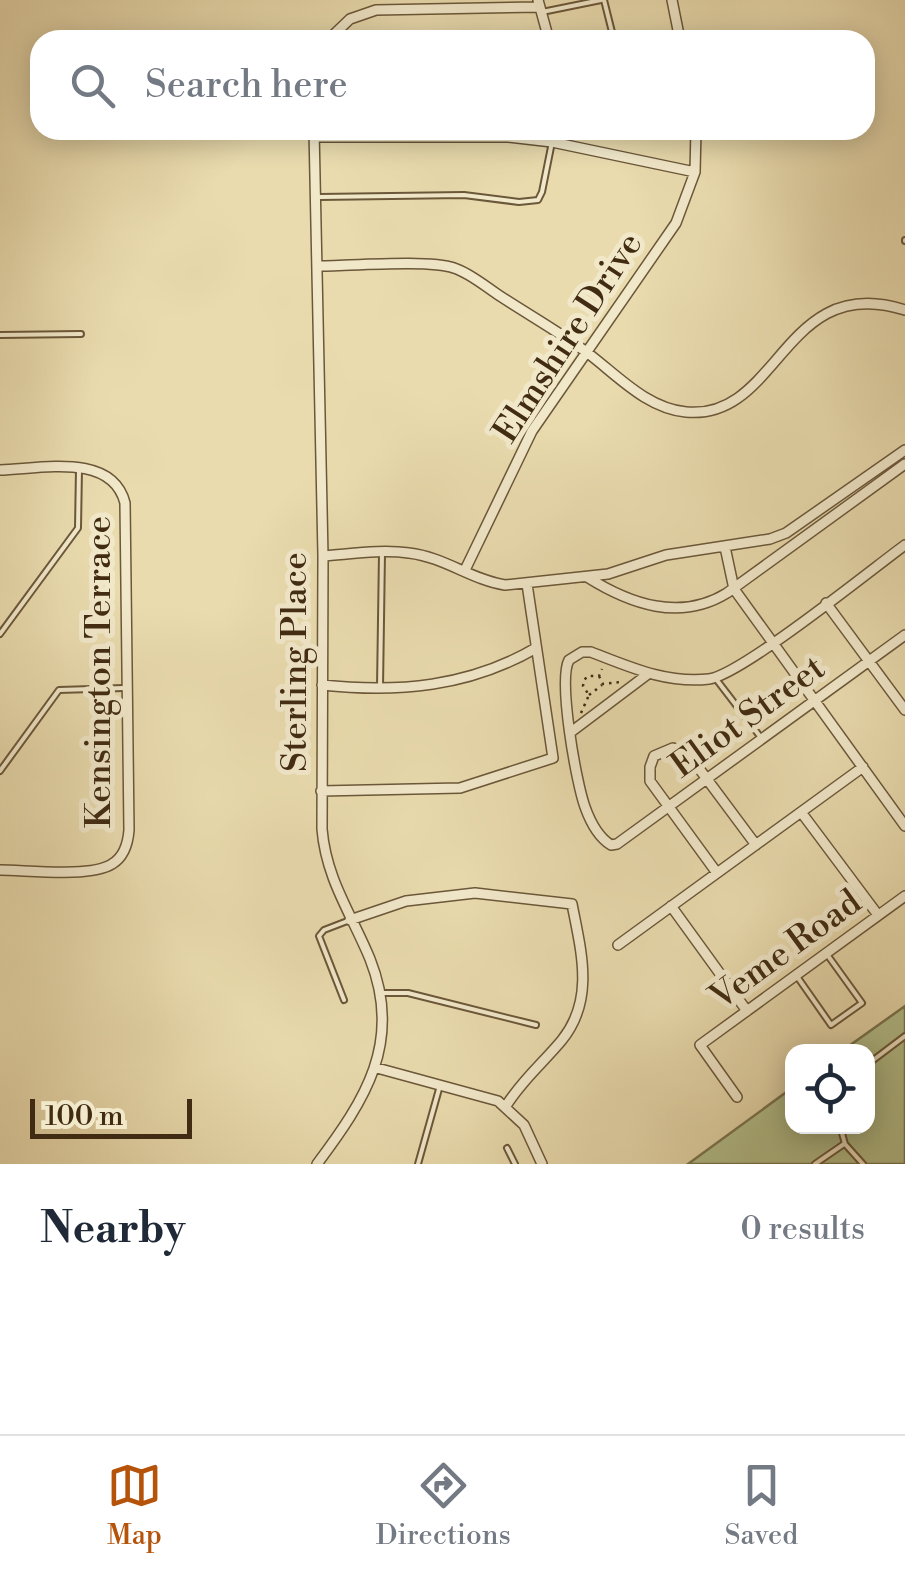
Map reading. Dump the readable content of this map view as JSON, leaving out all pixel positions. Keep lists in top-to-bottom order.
{
  "streets": {
    "street": [
      "Elmshire Drive",
      "Sterling Place",
      "Kensington Terrace",
      "Eliot Street",
      "Veme Road"
    ]
  },
  "scale_bar": "100 m",
  "page": {
    "search": "Search here",
    "scale": "100 m",
    "heading": ["Nearby", "0 results"],
    "nav": ["Map", "Directions", "Saved"]
  }
}
